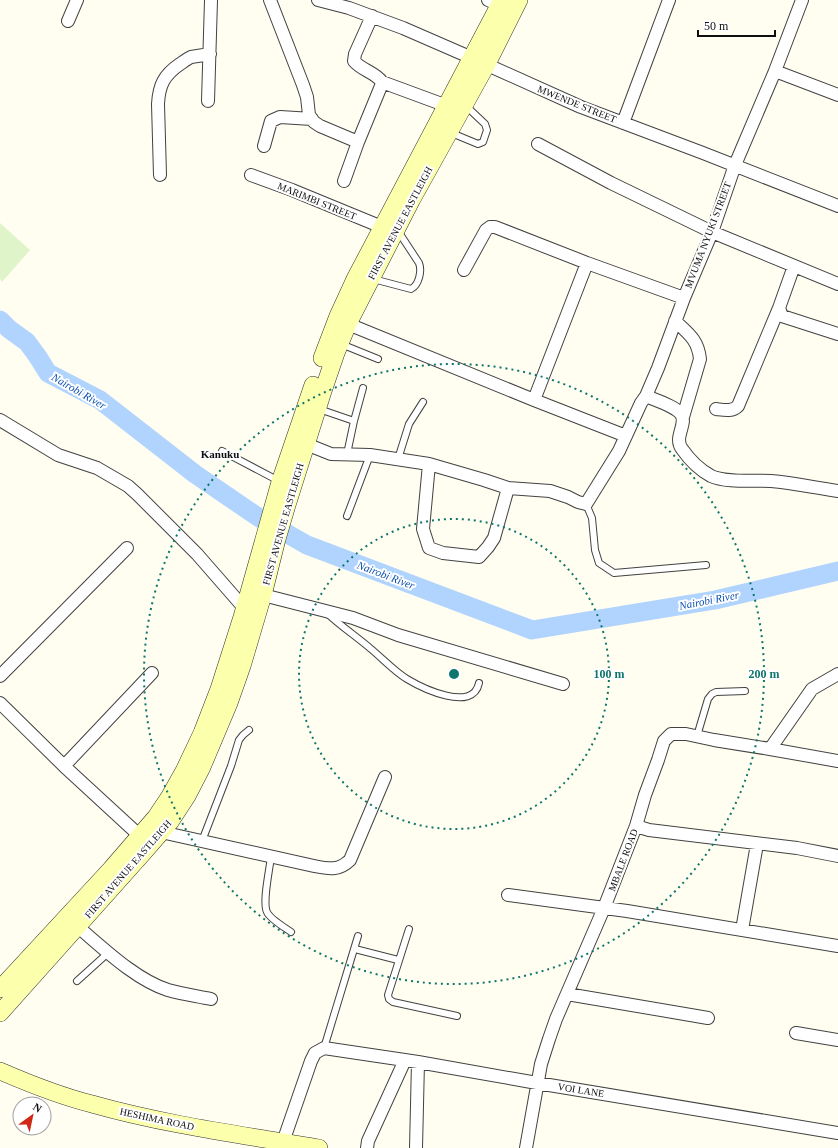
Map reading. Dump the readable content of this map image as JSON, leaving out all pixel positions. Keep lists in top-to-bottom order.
{
  "streets": {
    "main road": ["FIRST AVENUE EASTLEIGH", "HESHIMA ROAD"],
    "street": [
      "MWENDE STREET",
      "MARIMBI STREET",
      "MVUMA NYUKI STREET",
      "MBALE ROAD",
      "VOI LANE"
    ]
  },
  "crossings": [
    ["MWENDE STREET", "FIRST AVENUE EASTLEIGH"],
    ["MWENDE STREET", "MVUMA NYUKI STREET"],
    ["MARIMBI STREET", "FIRST AVENUE EASTLEIGH"],
    ["MBALE ROAD", "VOI LANE"]
  ],
  "districts": ["Kanuku"],
  "water": ["Nairobi River"],
  "scale_bar": "50 m",
  "north": "top right",
  "rings": ["100 m", "200 m"]
}
